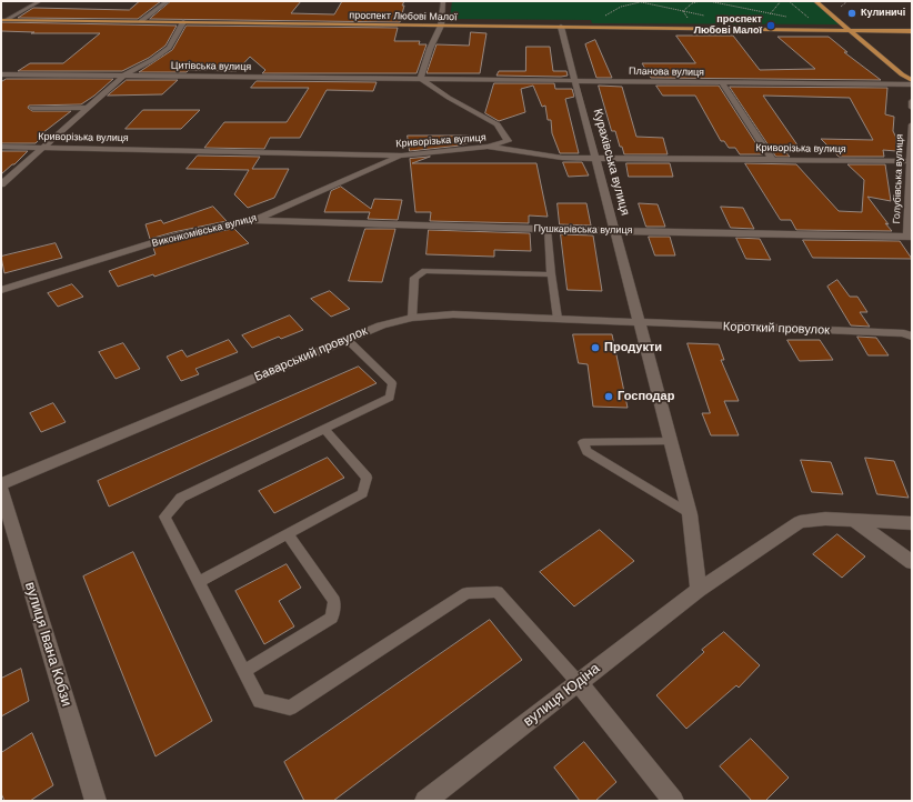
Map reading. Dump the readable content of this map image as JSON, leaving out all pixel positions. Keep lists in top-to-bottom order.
{
  "streets": {
    "main road": ["проспект Любові Малої"],
    "street": [
      "Цитівська вулиця",
      "Планова вулиця",
      "Криворізька вулиця",
      "Курахівська вулиця",
      "Голубівська вулиця",
      "Пушкарівська вулиця",
      "Виконкомівська вулиця",
      "Короткий провулок",
      "Баварський провулок",
      "вулиця Івана Кобзи",
      "вулиця Юдіна"
    ]
  },
  "crossings": [
    ["проспект Любові Малої", "Курахівська вулиця"],
    ["Цитівська вулиця", "Планова вулиця"],
    ["Планова вулиця", "Курахівська вулиця"],
    ["Криворізька вулиця", "Курахівська вулиця"],
    ["Криворізька вулиця", "Голубівська вулиця"],
    ["Криворізька вулиця", "Виконкомівська вулиця"],
    ["Курахівська вулиця", "Пушкарівська вулиця"],
    ["Курахівська вулиця", "Короткий провулок"],
    ["Курахівська вулиця", "Баварський провулок"],
    ["Курахівська вулиця", "вулиця Юдіна"],
    ["Голубівська вулиця", "Пушкарівська вулиця"],
    ["Пушкарівська вулиця", "Виконкомівська вулиця"],
    ["Короткий провулок", "Баварський провулок"]
  ],
  "places": [
    "Кулиничі",
    "проспект Любові Малої",
    "Продукти",
    "Господар"
  ]
}
